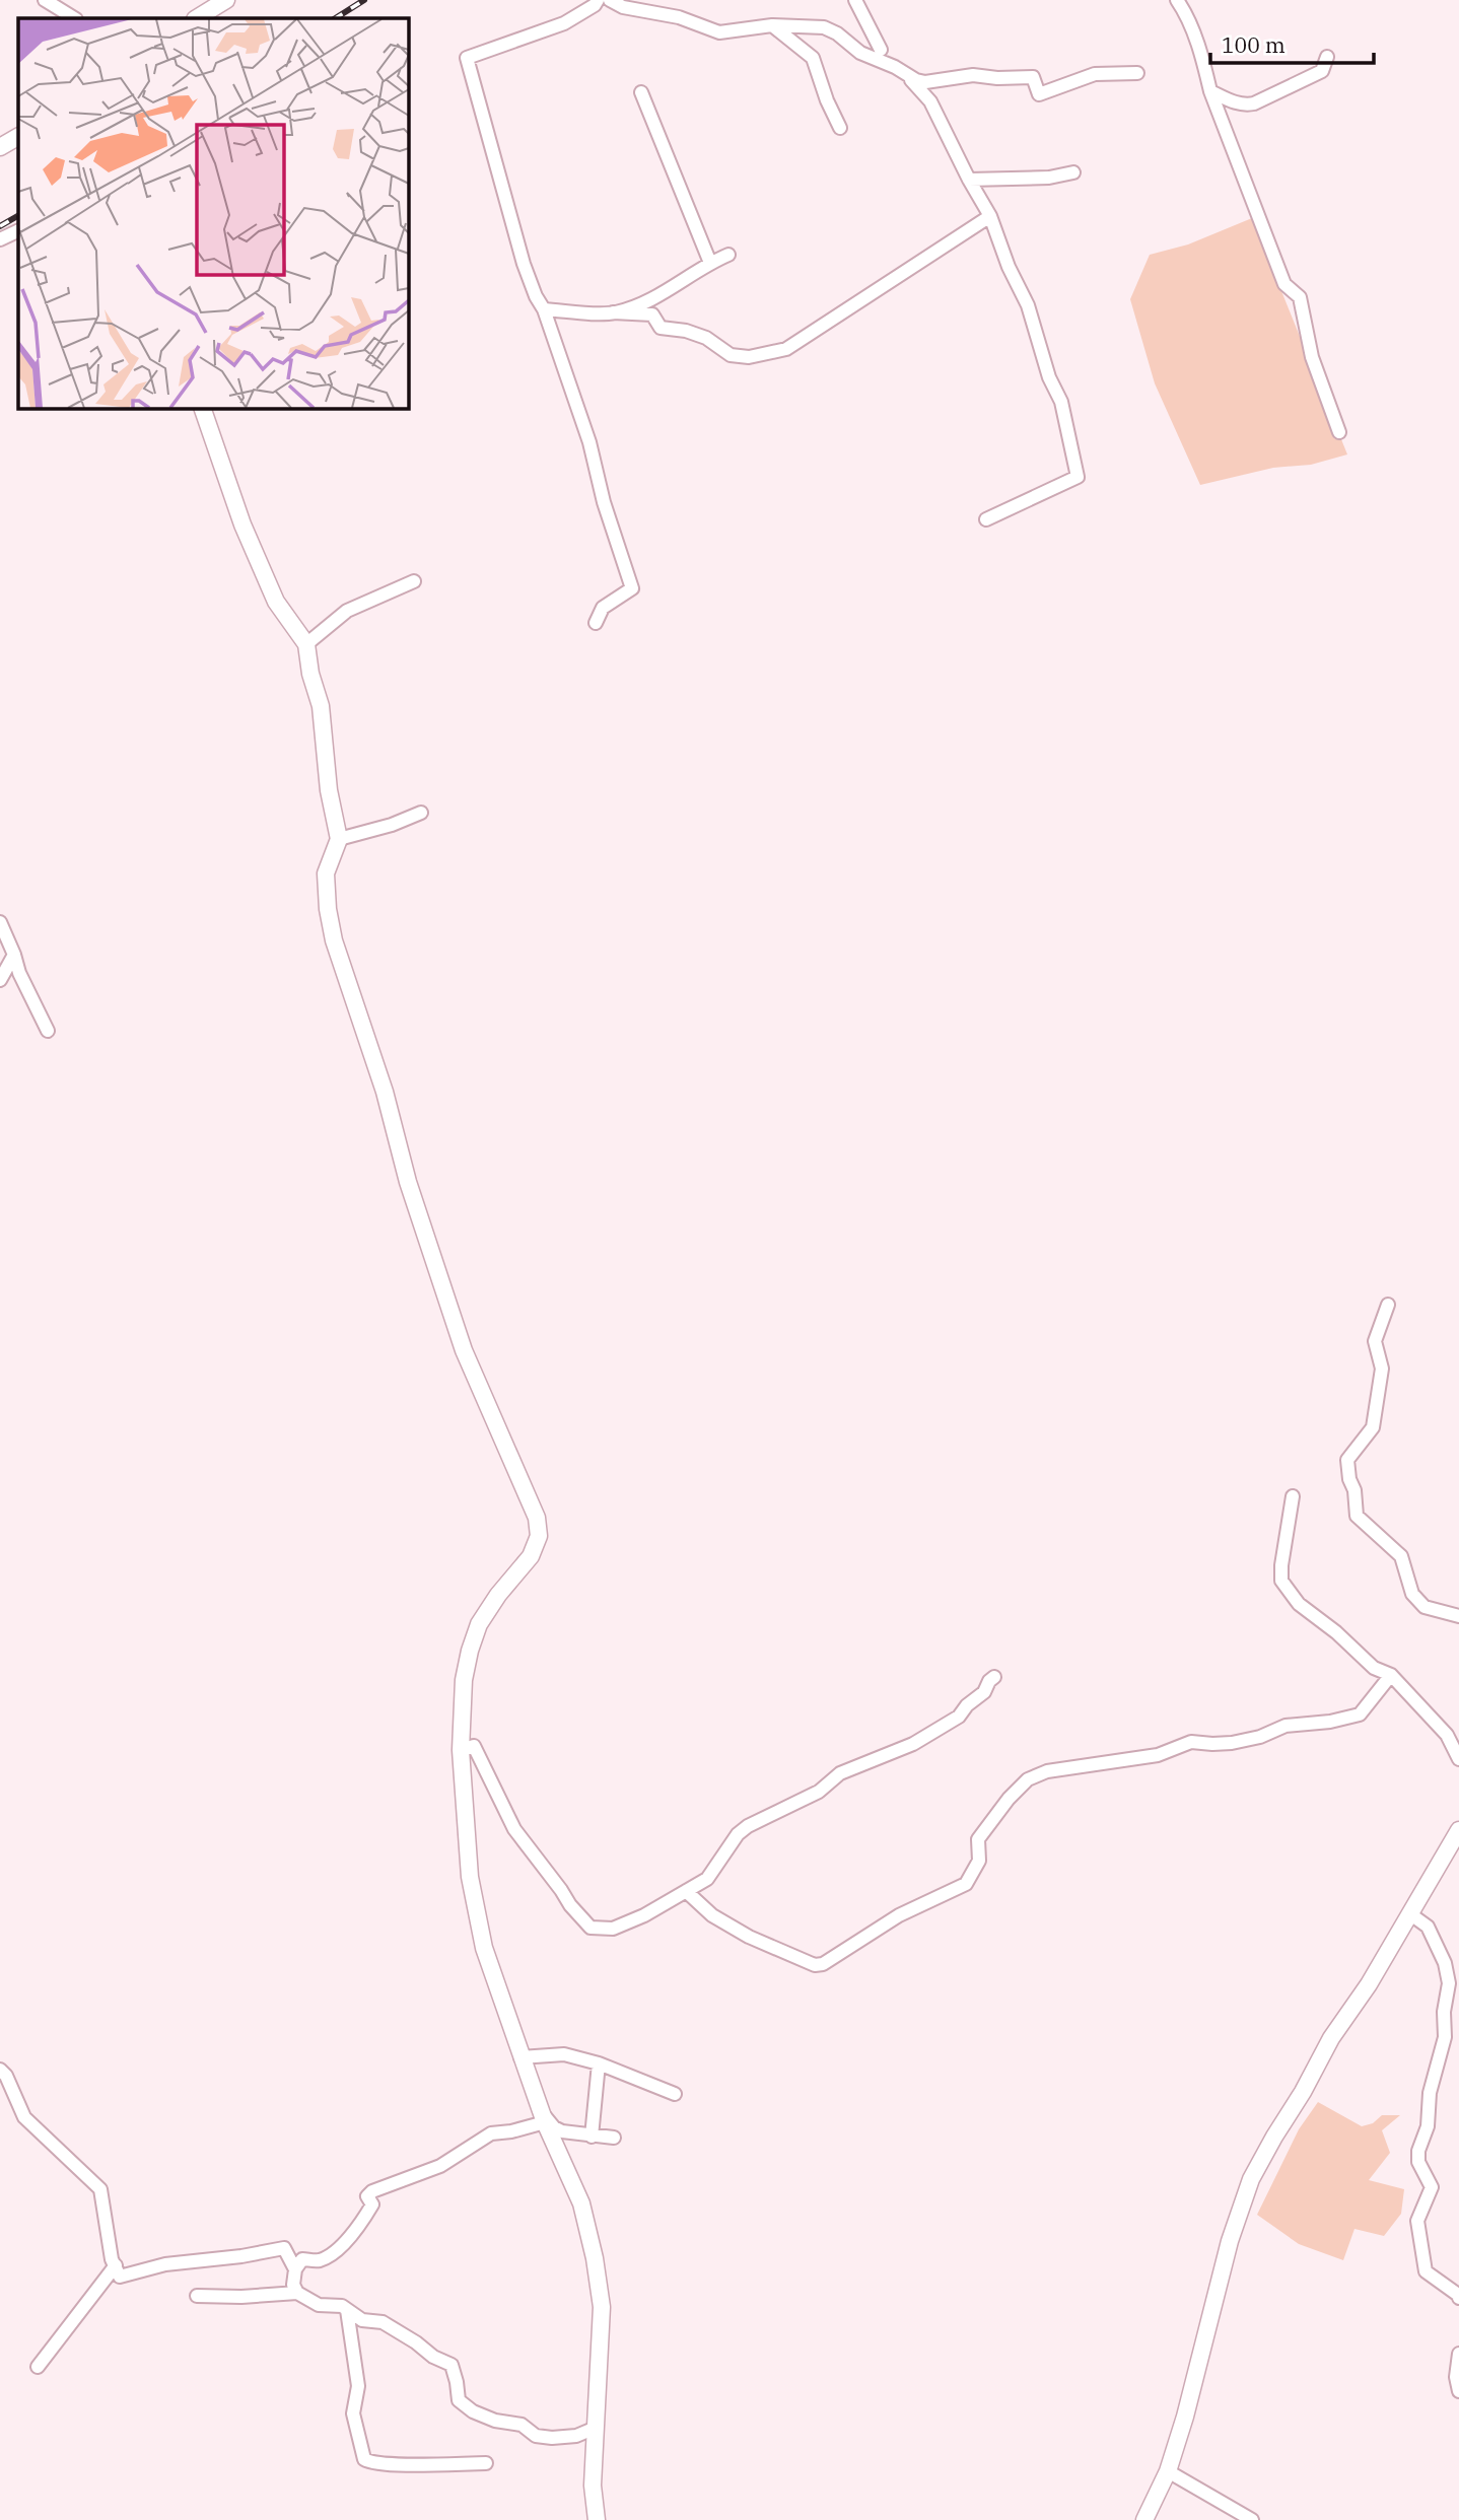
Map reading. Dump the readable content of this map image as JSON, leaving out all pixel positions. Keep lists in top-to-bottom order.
{
  "scale_bar": "100 m"
}
